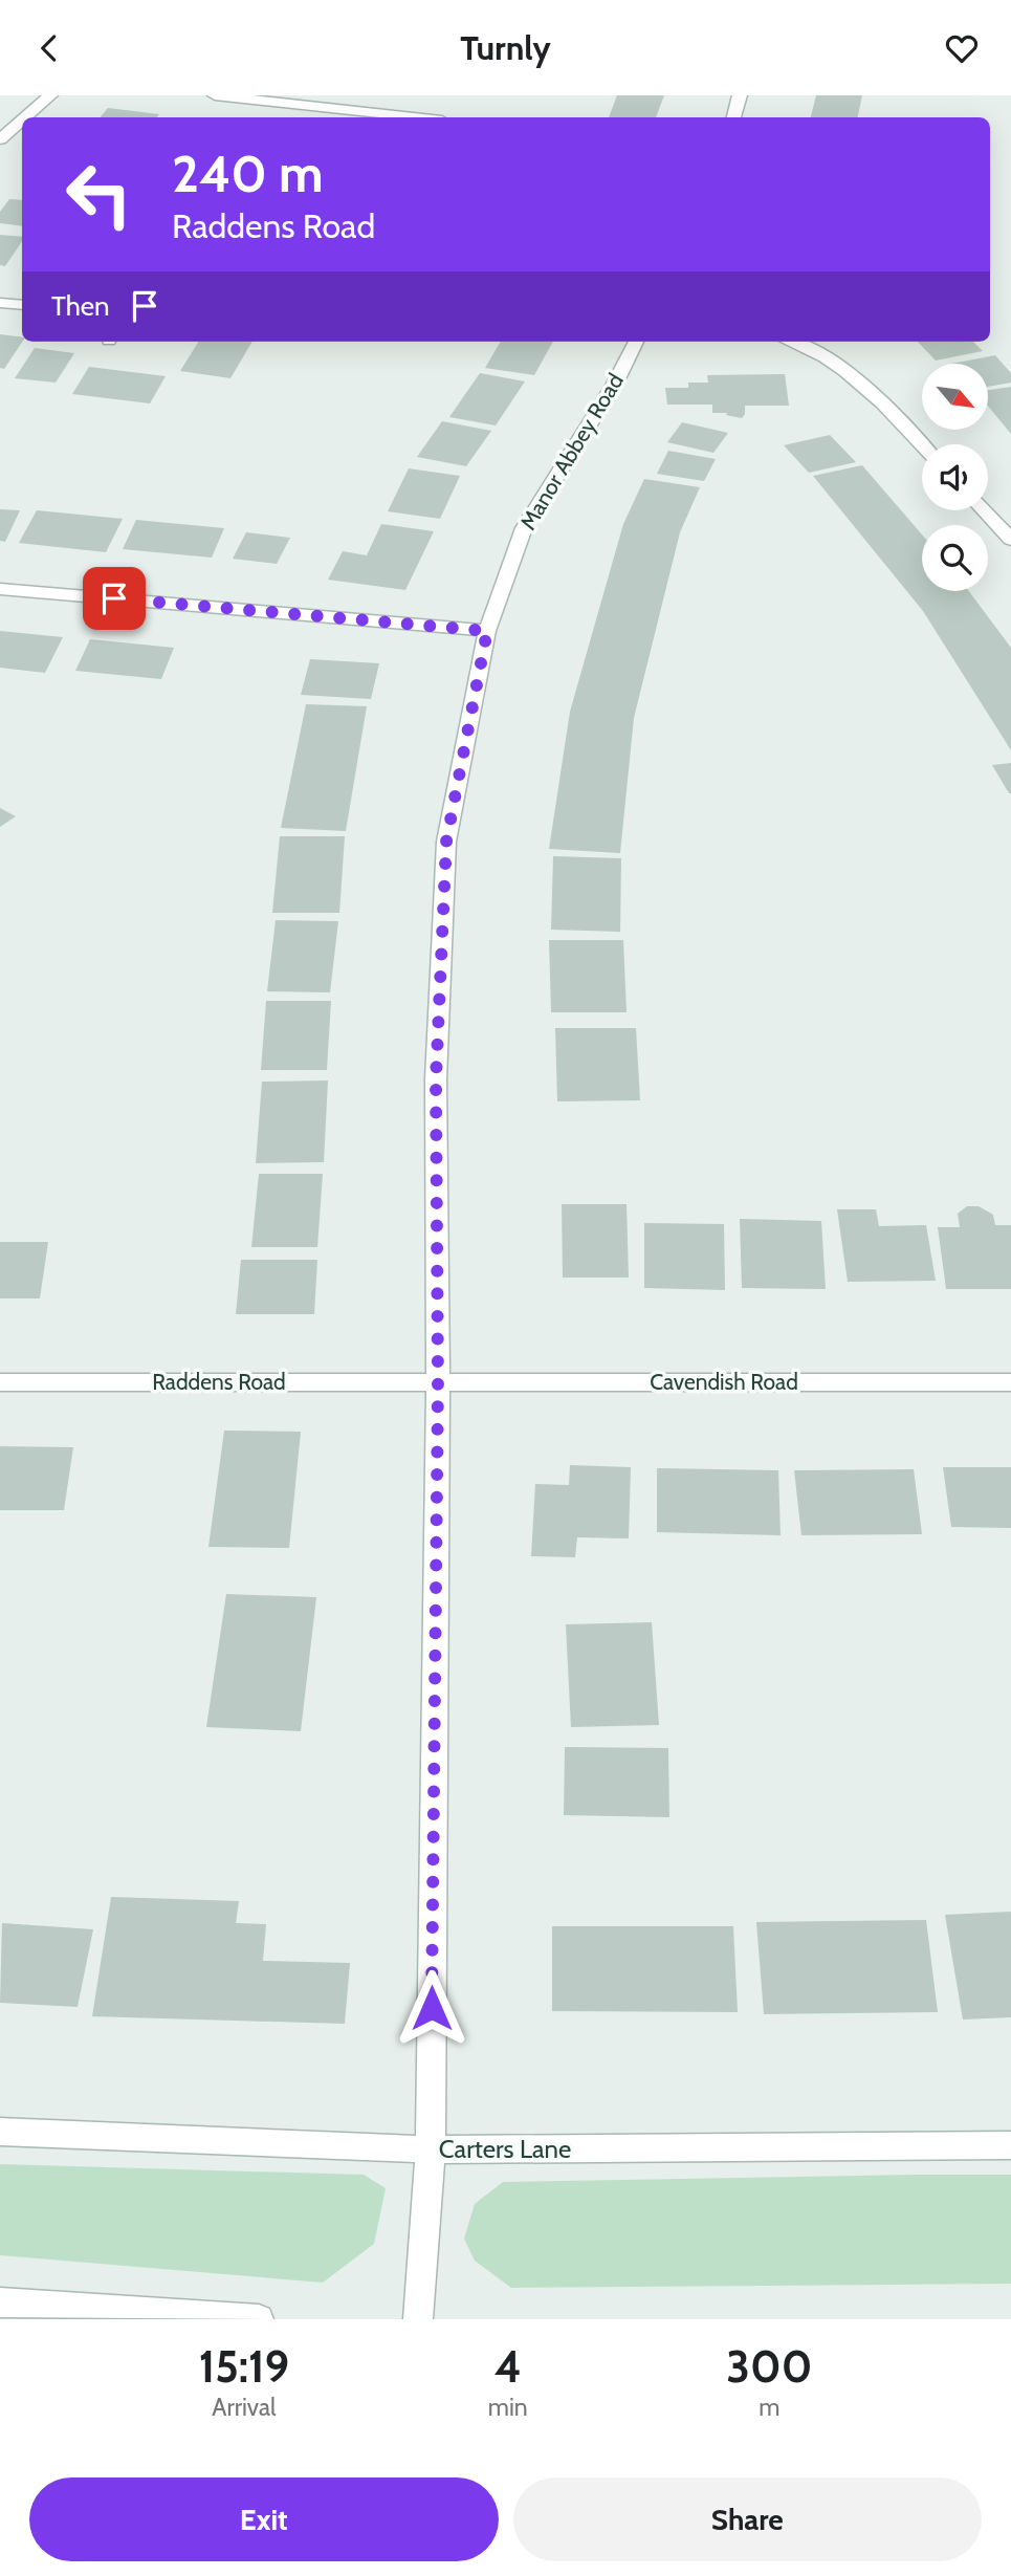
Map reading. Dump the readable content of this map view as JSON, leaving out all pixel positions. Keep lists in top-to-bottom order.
{
  "streets": {
    "street": [
      "Manor Abbey Road",
      "Raddens Road",
      "Cavendish Road",
      "Carters Lane"
    ]
  },
  "crossings": [
    ["Manor Abbey Road", "Raddens Road"],
    ["Manor Abbey Road", "Cavendish Road"],
    ["Manor Abbey Road", "Carters Lane"],
    ["Raddens Road", "Cavendish Road"]
  ],
  "north": "bottom right",
  "page": {
    "header": "Turnly",
    "turn": ["240 m", "Raddens Road"],
    "then": "Then",
    "eta": [
      "15:19",
      "Arrival",
      "4",
      "min",
      "300",
      "m"
    ],
    "buttons": ["Exit", "Share"]
  }
}
